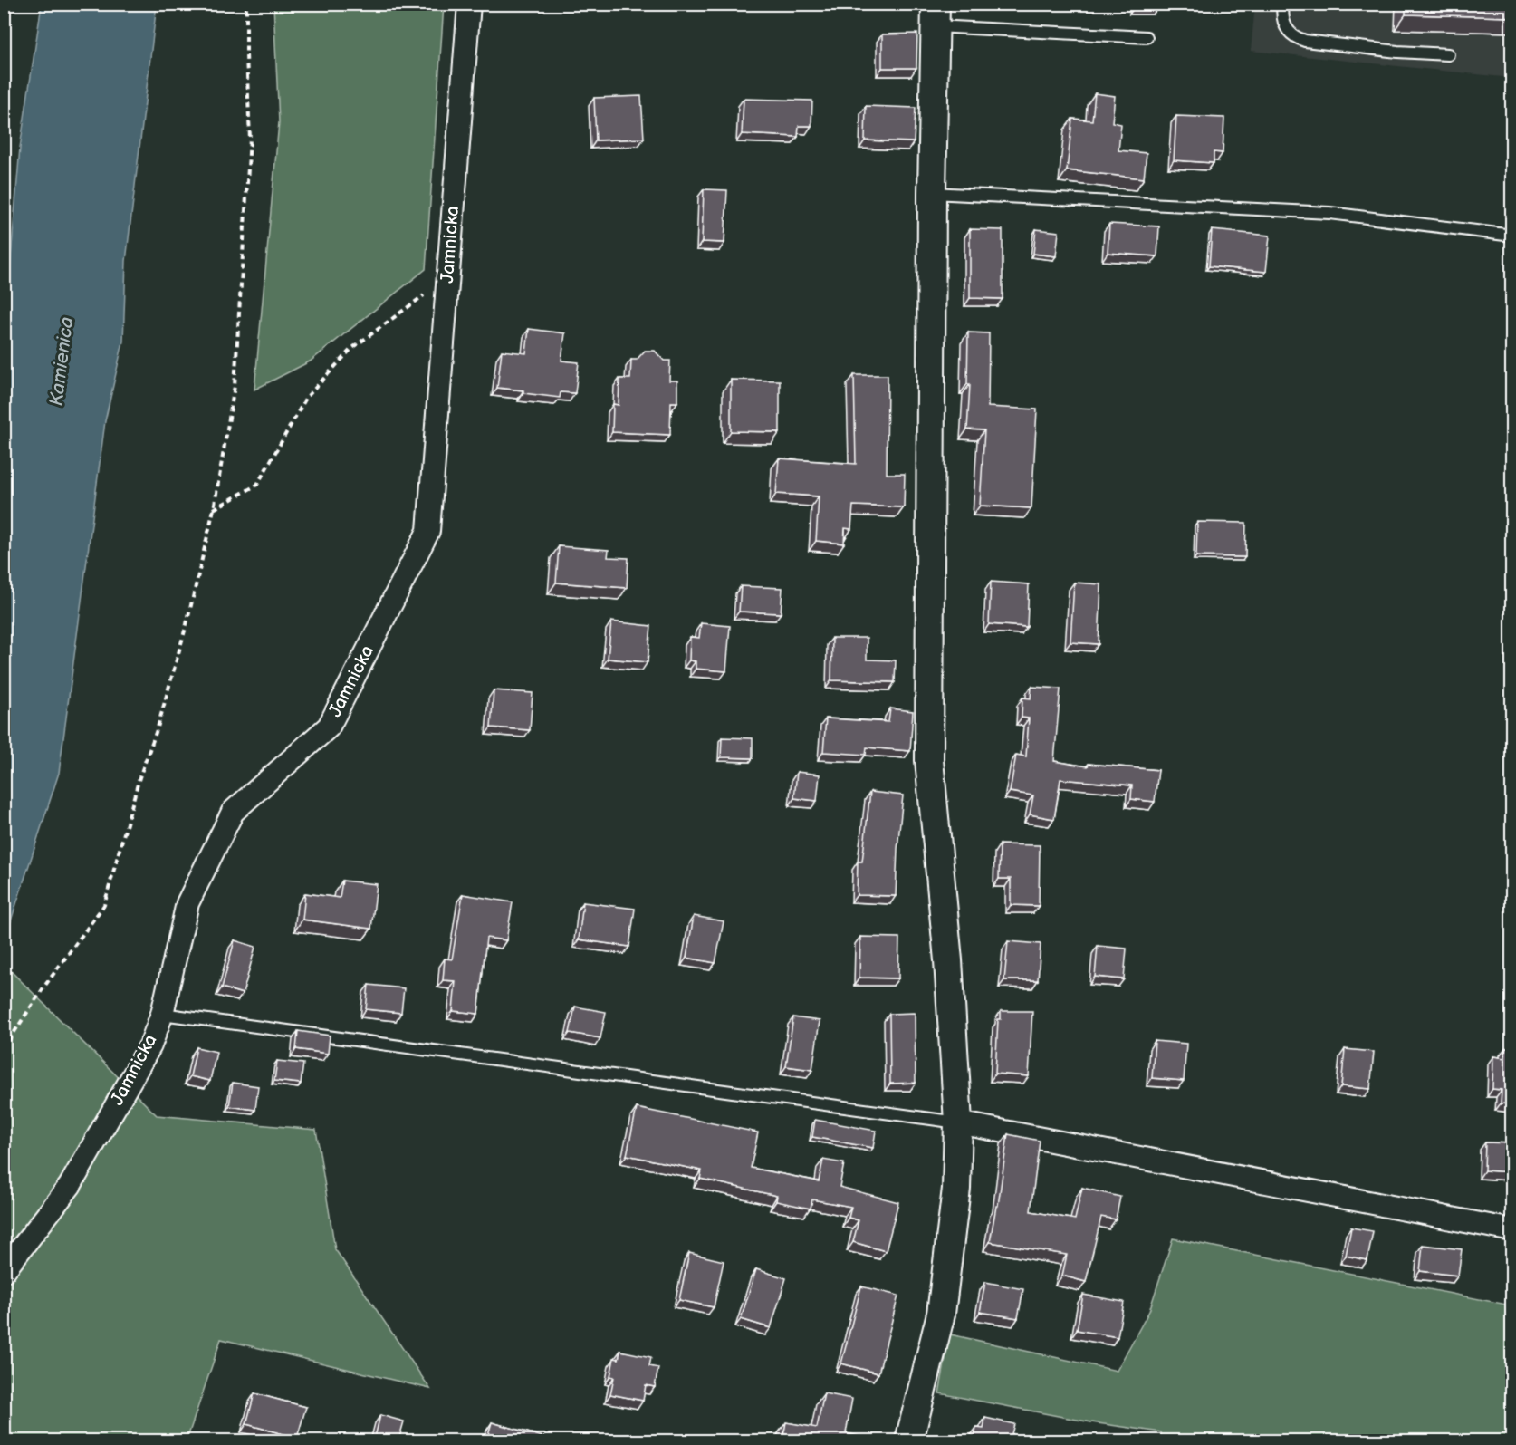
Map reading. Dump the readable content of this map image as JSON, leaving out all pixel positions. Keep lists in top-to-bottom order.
{
  "streets": {
    "street": ["Jamnicka"]
  },
  "water": ["Kamienica"]
}
